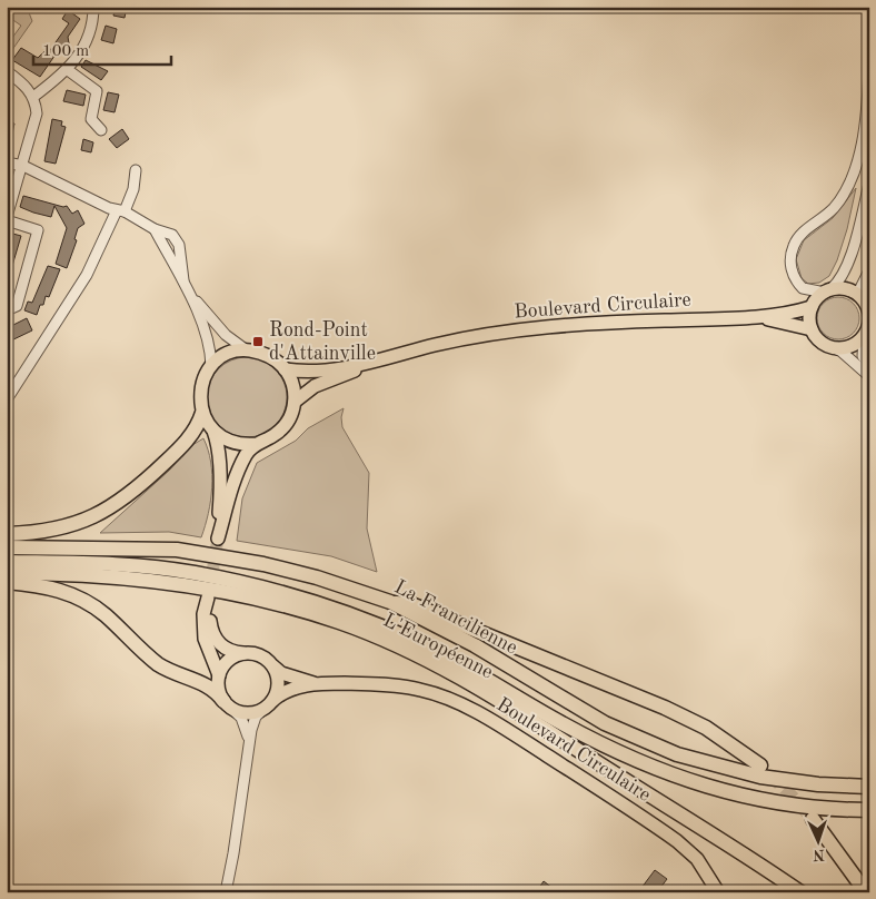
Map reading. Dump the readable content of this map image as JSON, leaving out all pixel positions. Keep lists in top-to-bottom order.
{
  "streets": {
    "highway": ["La Francilienne", "L'Européenne"],
    "main road": ["Boulevard Circulaire"]
  },
  "crossings": [
    ["La Francilienne", "L'Européenne"]
  ],
  "places": {
    "transit": ["Rond-Point d'Attainville"]
  },
  "scale_bar": "100 m",
  "north": "bottom"
}
